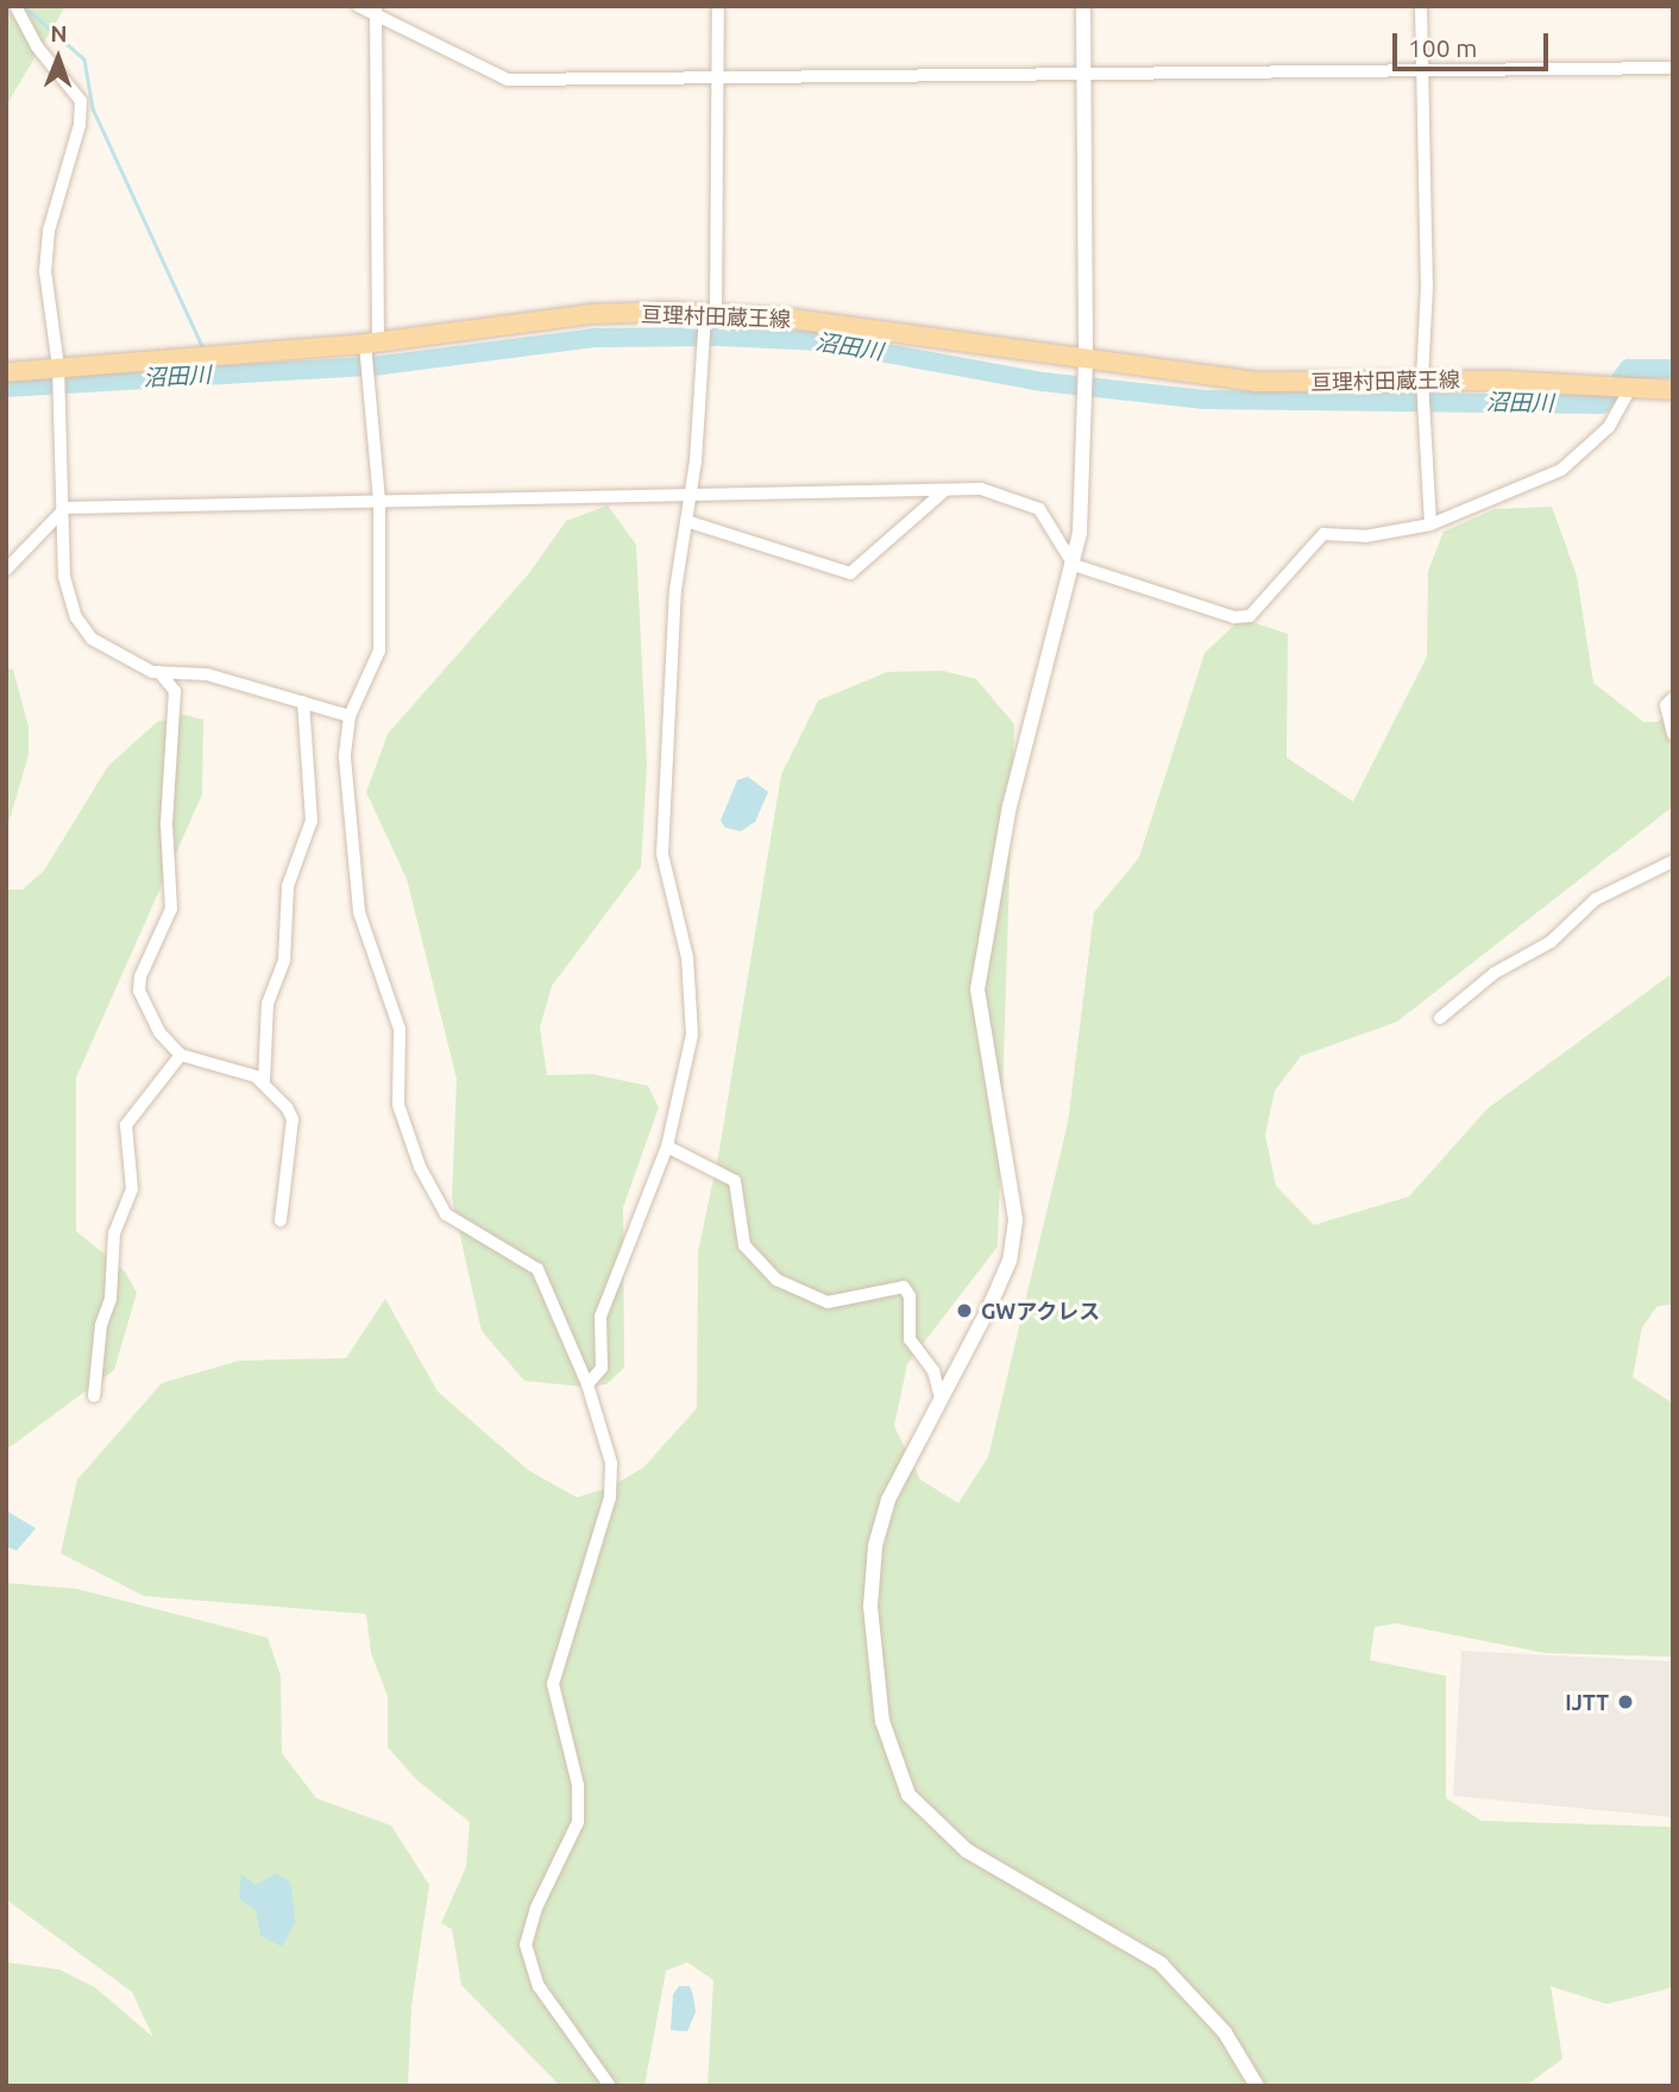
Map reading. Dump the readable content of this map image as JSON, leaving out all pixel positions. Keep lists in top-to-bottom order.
{
  "streets": {
    "main road": ["亘理村田蔵王線"]
  },
  "water": ["沼田川"],
  "places": ["GWアクレス", "IJTT"],
  "scale_bar": "100 m",
  "north": "top"
}
